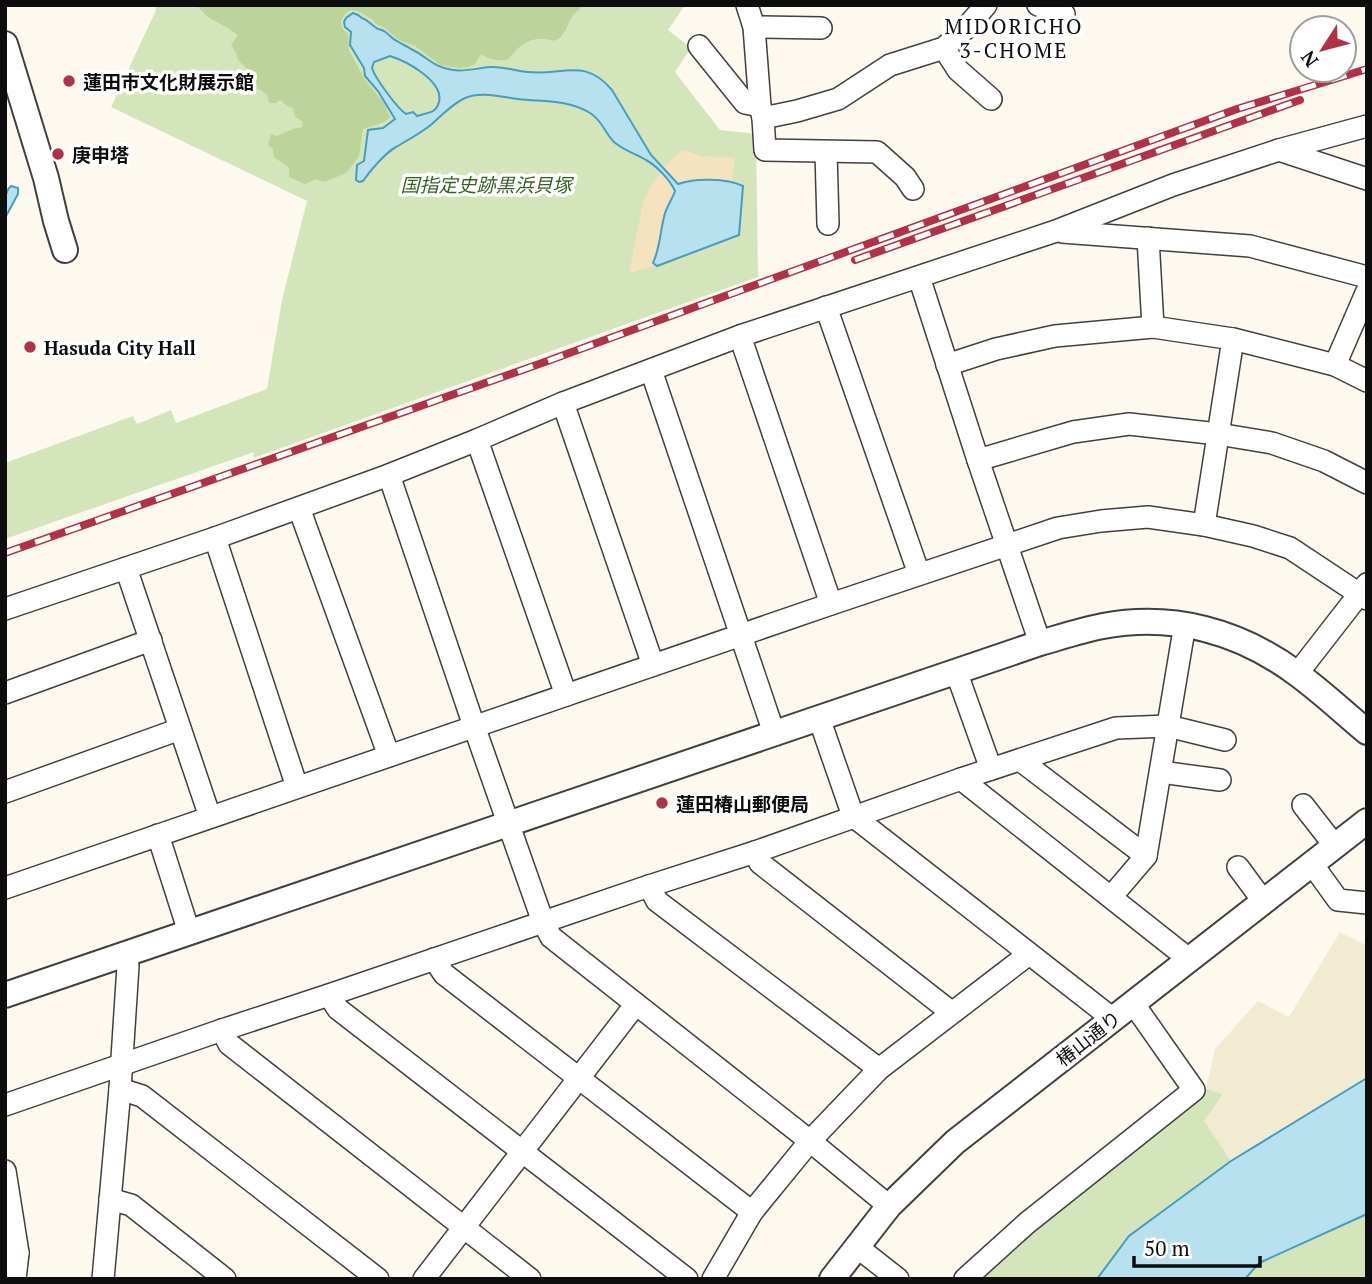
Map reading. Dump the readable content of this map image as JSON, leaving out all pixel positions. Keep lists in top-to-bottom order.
{
  "streets": {
    "street": ["椿山通り"]
  },
  "districts": ["MIDORICHO 3-CHOME"],
  "parks": ["国指定史跡黒浜貝塚"],
  "places": [
    "蓮田市文化財展示館",
    "庚申塔",
    "Hasuda City Hall",
    "蓮田椿山郵便局"
  ],
  "scale_bar": "50 m",
  "north": "bottom left"
}
